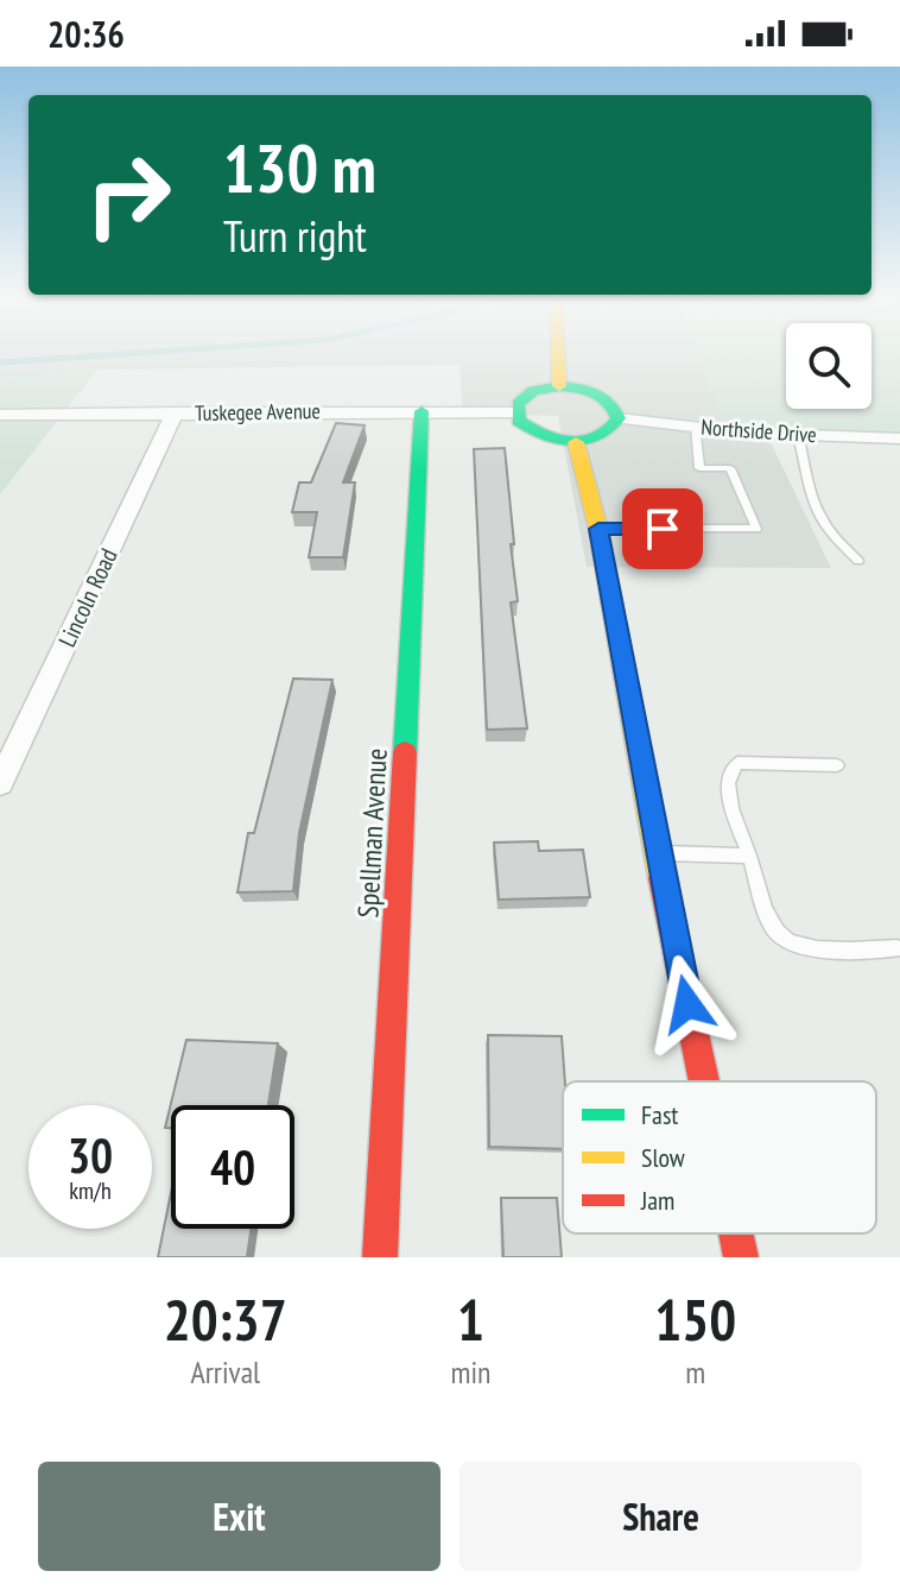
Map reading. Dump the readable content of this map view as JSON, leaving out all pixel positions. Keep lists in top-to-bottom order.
{
  "streets": {
    "street": [
      "Tuskegee Avenue",
      "Northside Drive",
      "Lincoln Road",
      "Spellman Avenue"
    ]
  },
  "crossings": [
    ["Tuskegee Avenue", "Lincoln Road"],
    ["Tuskegee Avenue", "Spellman Avenue"]
  ],
  "legend": ["Fast", "Slow", "Jam"],
  "page": {
    "status": "20:36",
    "turn": ["130 m", "Turn right"],
    "speed": "30 km/h",
    "limit": "40",
    "eta": [
      "20:37",
      "Arrival",
      "1",
      "min",
      "150",
      "m"
    ],
    "buttons": ["Exit", "Share"]
  }
}
